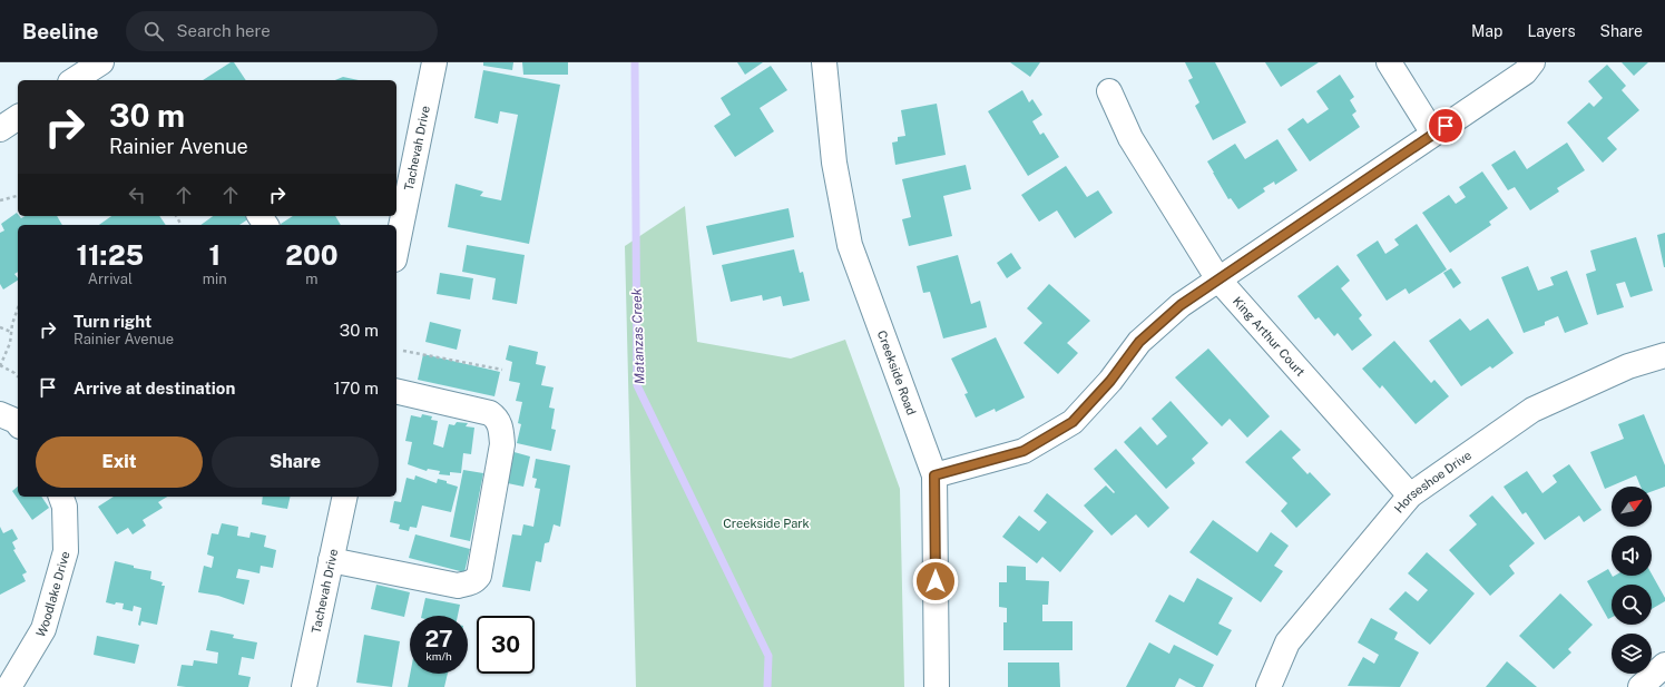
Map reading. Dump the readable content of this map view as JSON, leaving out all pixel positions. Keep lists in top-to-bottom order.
{
  "streets": {
    "street": [
      "Tachevah Drive",
      "King Arthur Court",
      "Creekside Road",
      "Horseshoe Drive",
      "Woodlake Drive"
    ]
  },
  "crossings": [
    ["King Arthur Court", "Horseshoe Drive"]
  ],
  "water": ["Matanzas Creek"],
  "parks": ["Creekside Park"],
  "north": "top right",
  "page": {
    "header": "Beeline",
    "search": "Search here",
    "nav": ["Map", "Layers", "Share"],
    "turn": ["30 m", "Rainier Avenue"],
    "eta": [
      "11:25",
      "Arrival",
      "1",
      "min",
      "200",
      "m"
    ],
    "list": [
      {
        "name": "Turn right",
        "note": "Rainier Avenue",
        "value": "30 m"
      },
      {
        "name": "Arrive at destination",
        "value": "170 m"
      }
    ],
    "buttons": ["Exit", "Share"],
    "speed": "27 km/h",
    "limit": "30"
  }
}
